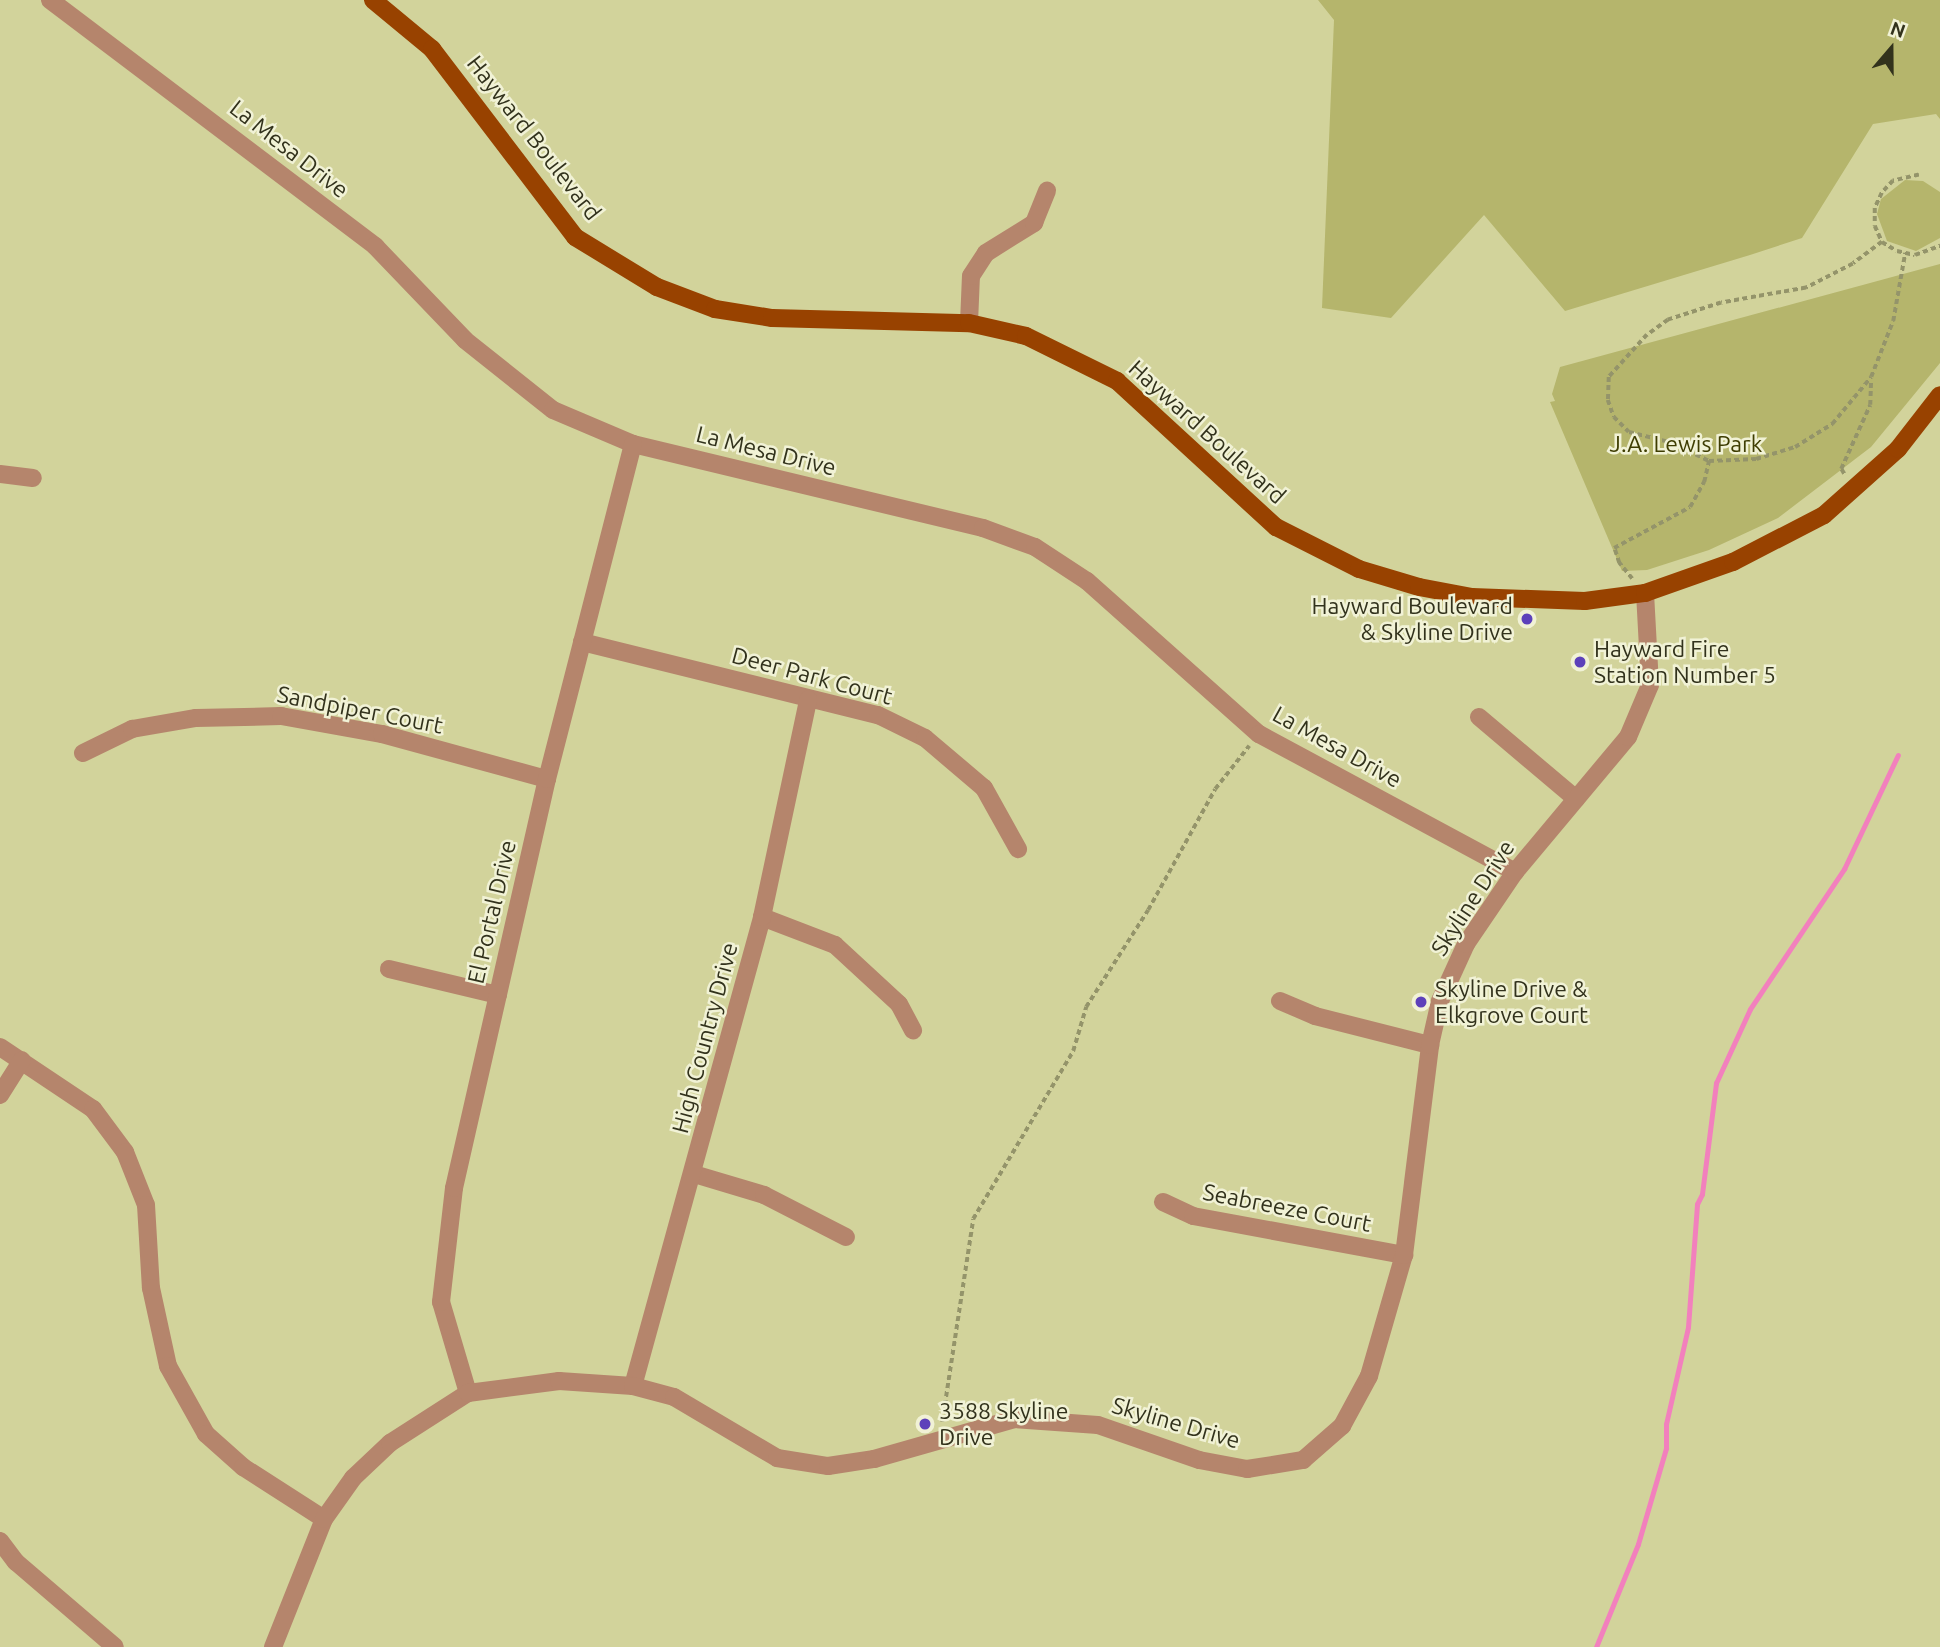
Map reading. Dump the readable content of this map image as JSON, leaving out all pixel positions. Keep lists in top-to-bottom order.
{
  "streets": {
    "main road": ["Hayward Boulevard"],
    "street": [
      "La Mesa Drive",
      "Deer Park Court",
      "Sandpiper Court",
      "Skyline Drive",
      "El Portal Drive",
      "High Country Drive",
      "Seabreeze Court"
    ]
  },
  "crossings": [
    ["Hayward Boulevard", "Skyline Drive"],
    ["La Mesa Drive", "Skyline Drive"],
    ["La Mesa Drive", "El Portal Drive"],
    ["Deer Park Court", "El Portal Drive"],
    ["Deer Park Court", "High Country Drive"],
    ["Sandpiper Court", "El Portal Drive"],
    ["Skyline Drive", "El Portal Drive"],
    ["Skyline Drive", "High Country Drive"],
    ["Skyline Drive", "Seabreeze Court"]
  ],
  "parks": ["J.A. Lewis Park"],
  "places": [
    "Hayward Boulevard & Skyline Drive",
    "Hayward Fire Station Number 5",
    "Skyline Drive & Elkgrove Court",
    "3588 Skyline Drive"
  ],
  "north": "top"
}
